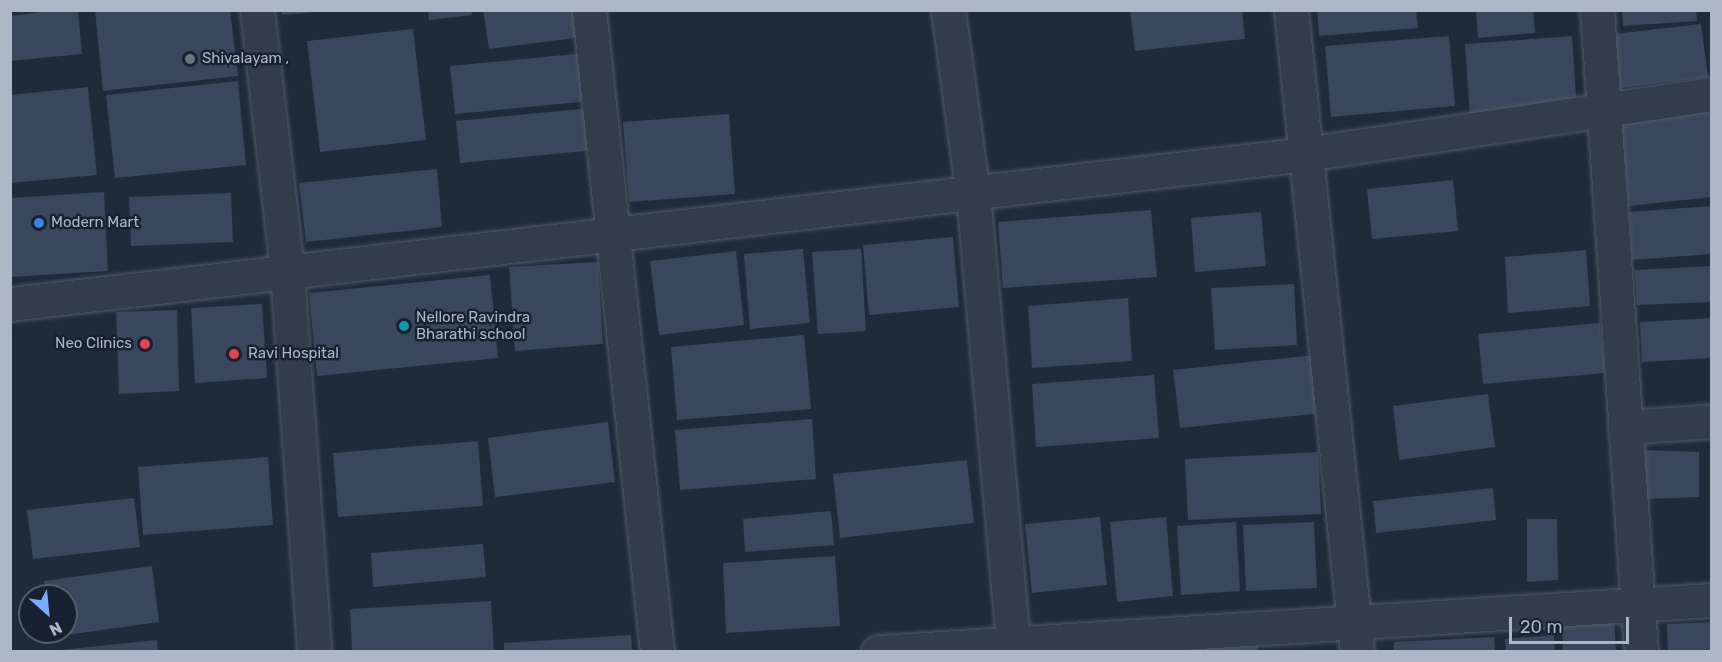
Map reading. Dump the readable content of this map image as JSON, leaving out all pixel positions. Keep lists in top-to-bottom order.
{
  "places": [
    "Shivalayam ,",
    "Modern Mart",
    "Nellore Ravindra Bharathi school",
    "Neo Clinics",
    "Ravi Hospital"
  ],
  "scale_bar": "20 m",
  "north": "bottom right"
}
